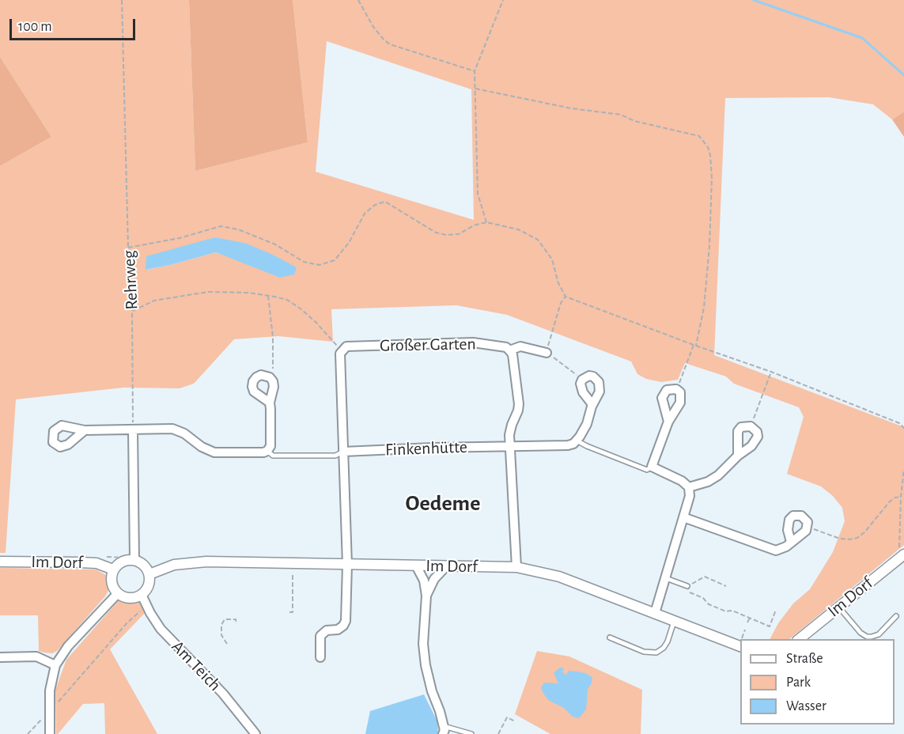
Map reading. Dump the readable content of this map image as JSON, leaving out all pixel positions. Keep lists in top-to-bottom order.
{
  "streets": {
    "street": [
      "Großer Garten",
      "Finkenhütte",
      "Im Dorf",
      "Am Teich"
    ],
    "path": ["Rehrweg"]
  },
  "crossings": [
    ["Im Dorf", "Am Teich"]
  ],
  "districts": ["Oedeme"],
  "legend": ["Straße", "Park", "Wasser"],
  "scale_bar": "100 m"
}
